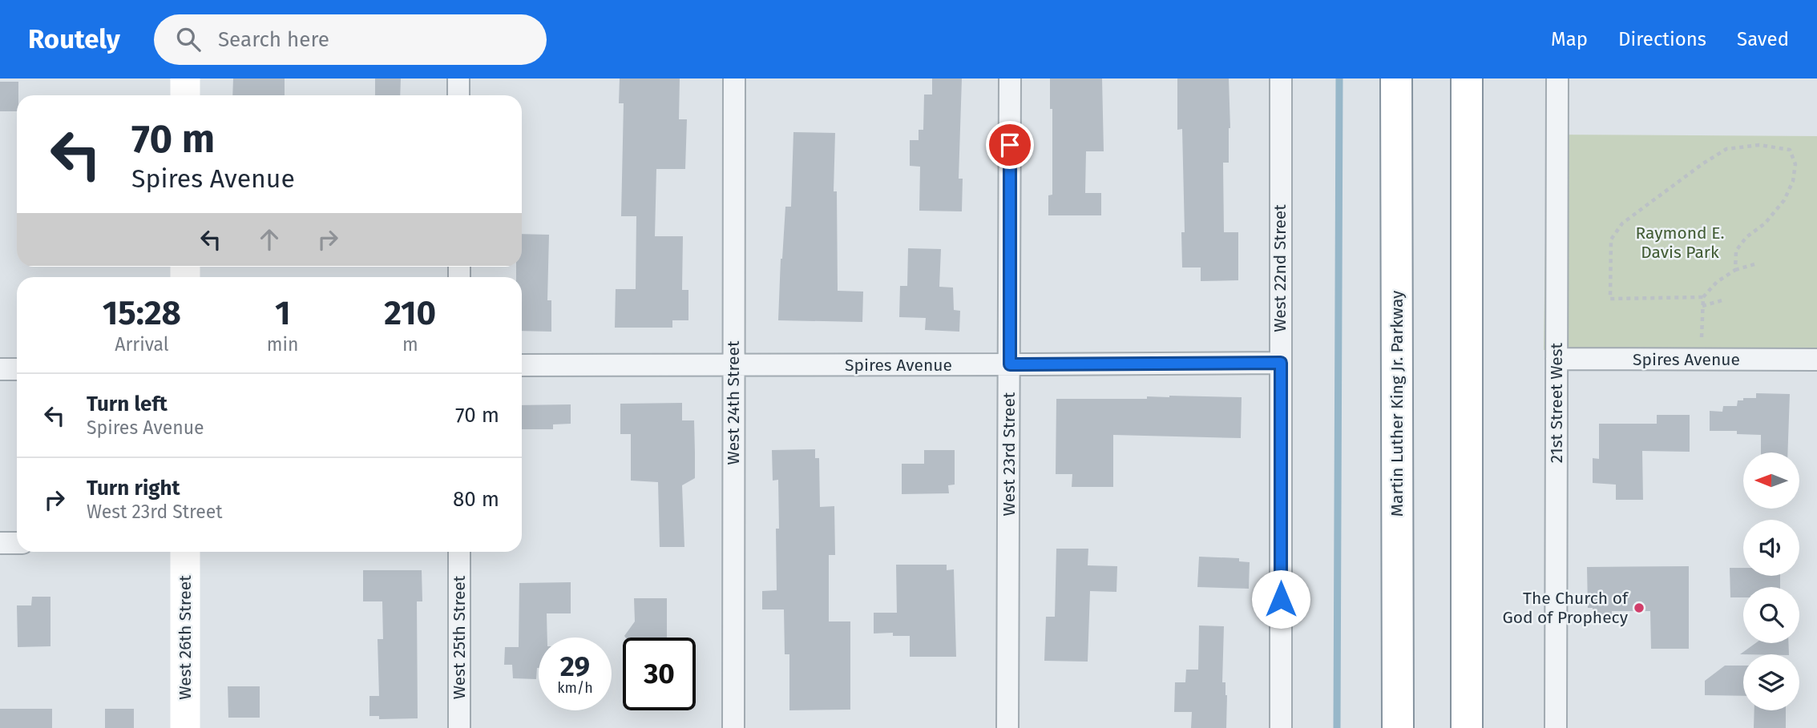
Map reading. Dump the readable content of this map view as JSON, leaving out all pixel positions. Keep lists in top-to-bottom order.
{
  "streets": {
    "highway": ["Martin Luther King Jr. Parkway"],
    "main road": ["West 26th Street"],
    "street": [
      "West 22nd Street",
      "Spires Avenue",
      "West 24th Street",
      "21st Street West",
      "West 23rd Street",
      "West 25th Street"
    ]
  },
  "crossings": [
    ["West 22nd Street", "Spires Avenue"],
    ["Spires Avenue", "West 24th Street"],
    ["Spires Avenue", "21st Street West"],
    ["Spires Avenue", "West 23rd Street"]
  ],
  "parks": ["Raymond E. Davis Park"],
  "places": ["The Church of God of Prophecy"],
  "north": "left",
  "page": {
    "header": "Routely",
    "search": "Search here",
    "nav": ["Map", "Directions", "Saved"],
    "turn": ["70 m", "Spires Avenue"],
    "eta": [
      "15:28",
      "Arrival",
      "1",
      "min",
      "210",
      "m"
    ],
    "list": [
      {
        "name": "Turn left",
        "note": "Spires Avenue",
        "value": "70 m"
      },
      {
        "name": "Turn right",
        "note": "West 23rd Street",
        "value": "80 m"
      }
    ],
    "speed": "29 km/h",
    "limit": "30"
  }
}
